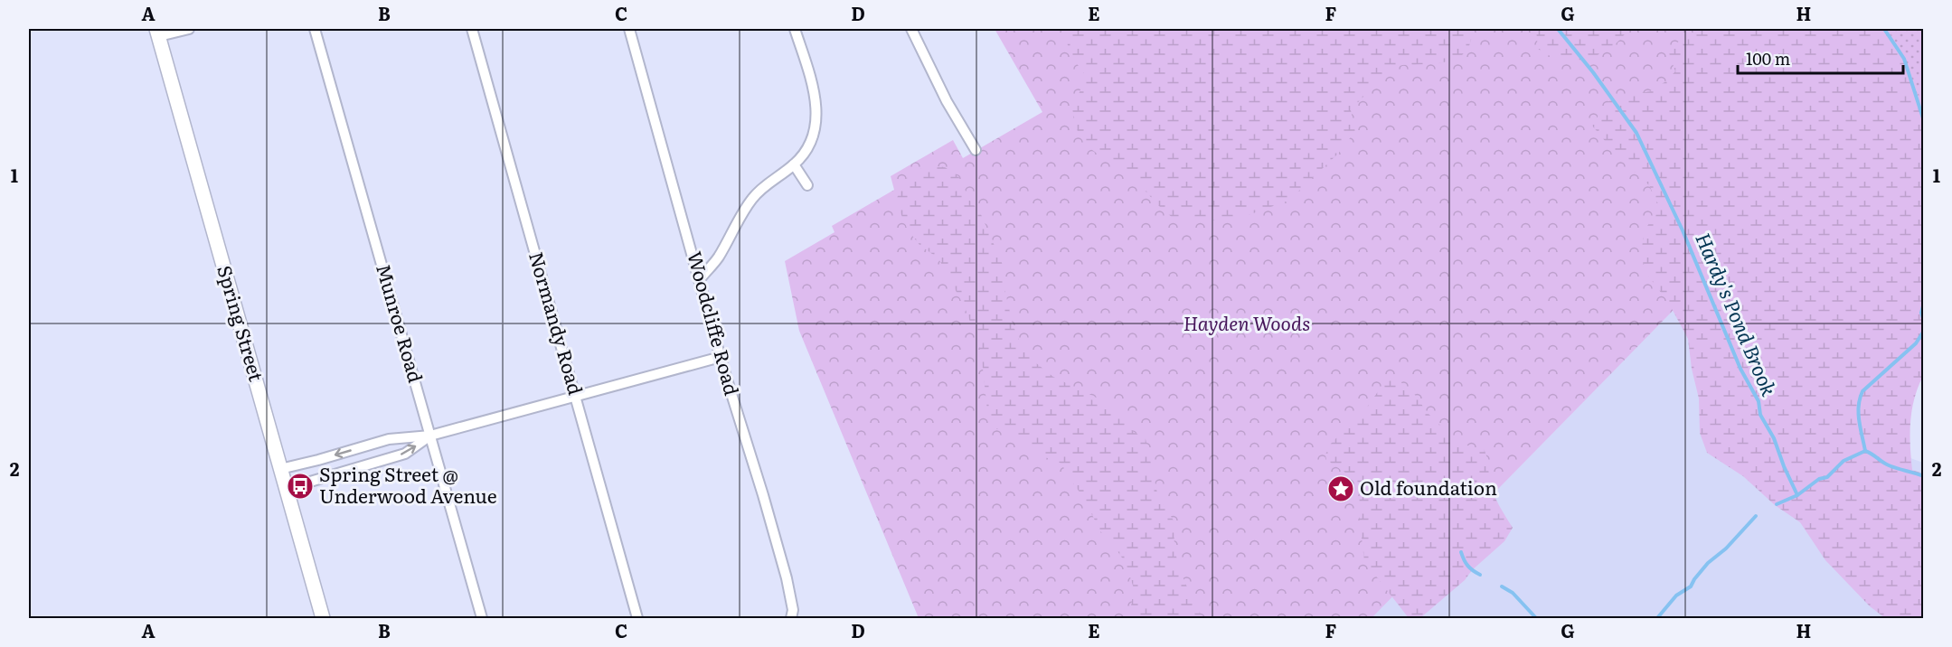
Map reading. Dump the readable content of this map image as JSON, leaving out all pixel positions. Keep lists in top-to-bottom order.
{
  "streets": {
    "main road": ["Spring Street"],
    "street": ["Munroe Road", "Normandy Road", "Woodcliffe Road"]
  },
  "water": ["Hardy's Pond Brook"],
  "parks": ["Hayden Woods"],
  "places": {
    "bus stop": ["Spring Street @ Underwood Avenue"],
    "place": ["Old foundation"]
  },
  "scale_bar": "100 m",
  "grid": {
    "columns": [
      "A",
      "B",
      "C",
      "D",
      "E",
      "F",
      "G",
      "H"
    ],
    "rows": ["1", "2"]
  }
}
